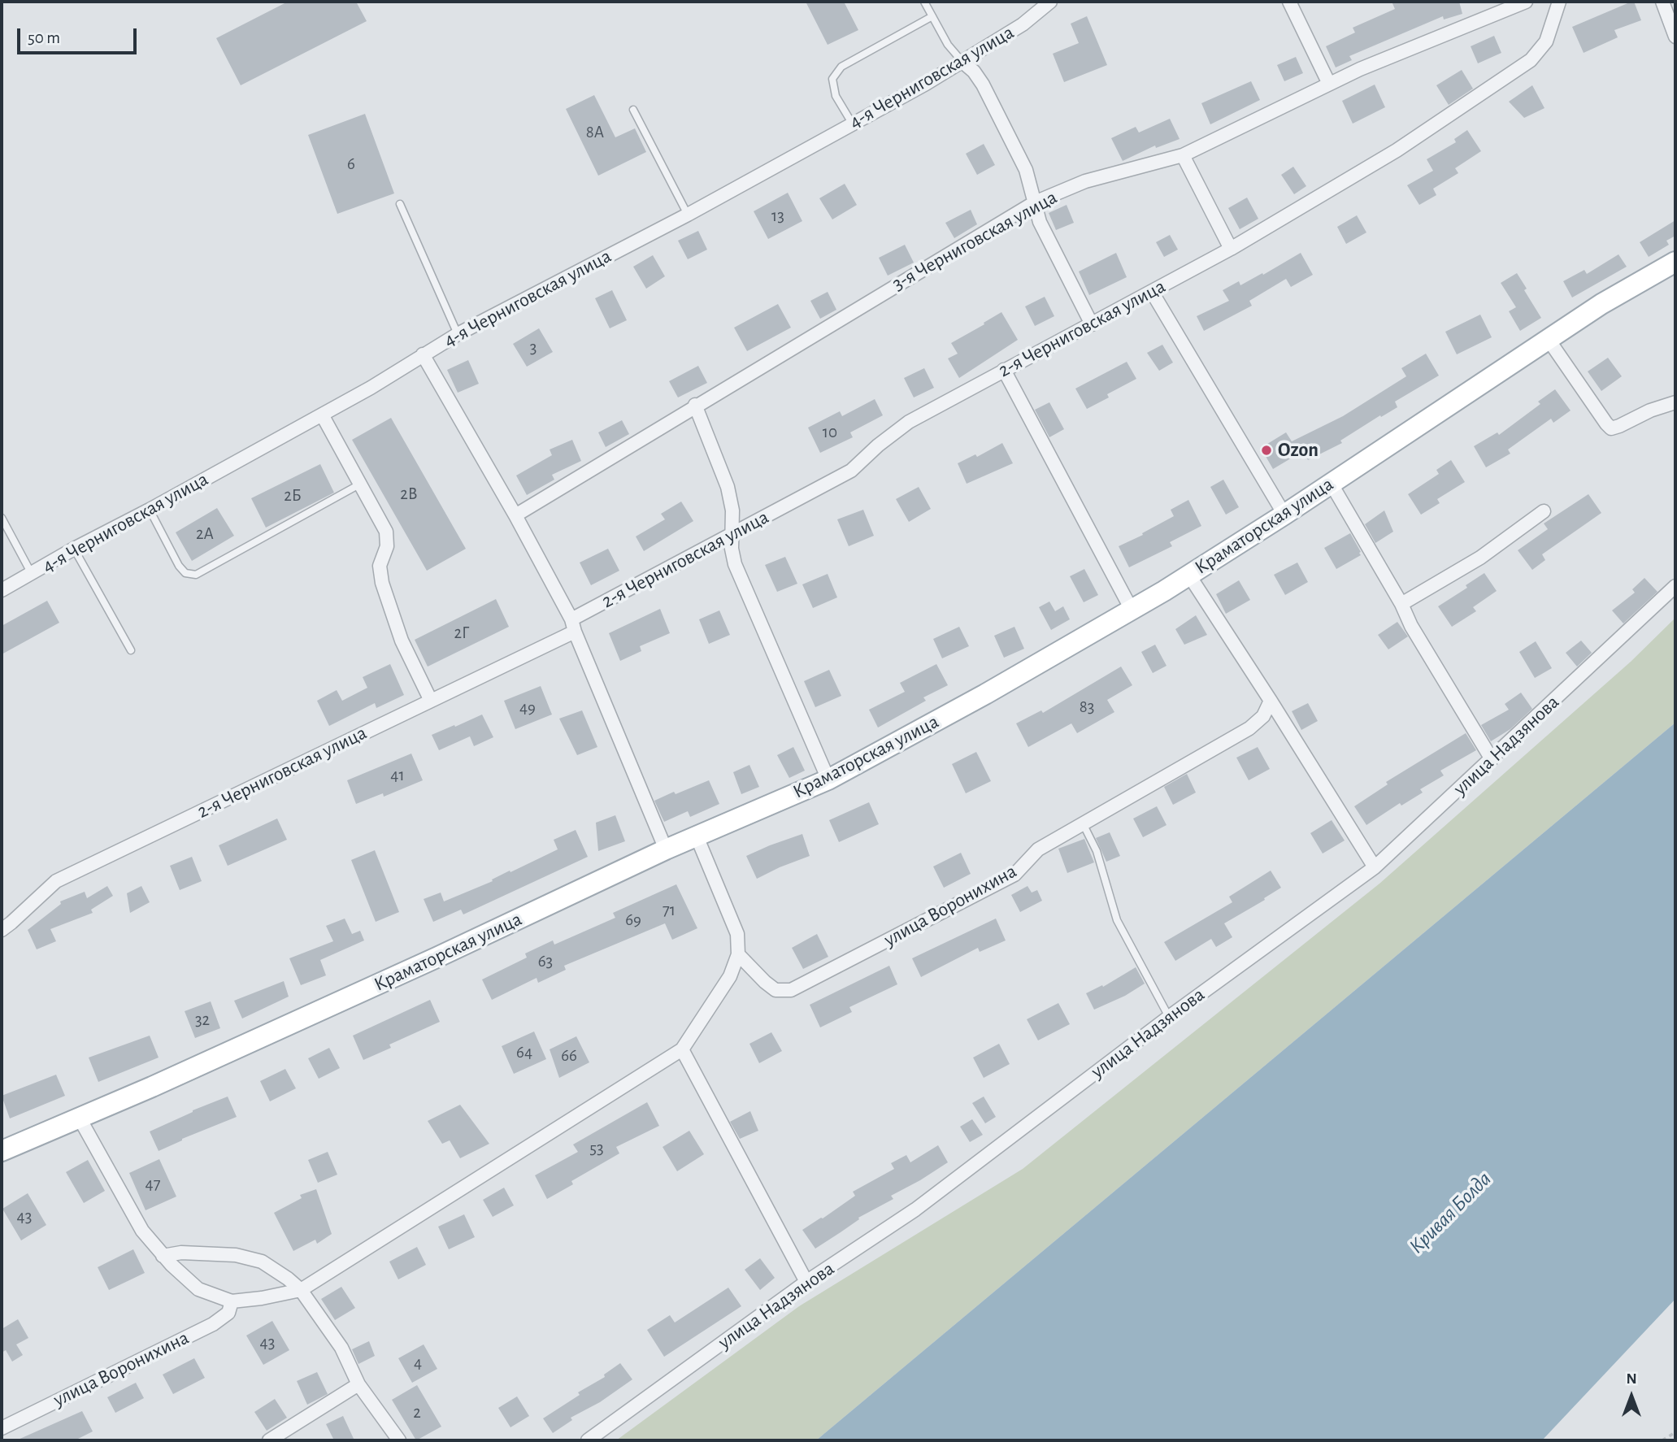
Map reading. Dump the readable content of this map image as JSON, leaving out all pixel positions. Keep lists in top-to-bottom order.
{
  "streets": {
    "main road": ["Краматорская улица"],
    "street": [
      "4-я Черниговская улица",
      "3-я Черниговская улица",
      "2-я Черниговская улица",
      "улица Надзянова",
      "улица Воронихина"
    ]
  },
  "water": ["Кривая Болда"],
  "places": ["Ozon"],
  "house_numbers": [
    "8А",
    "6",
    "13",
    "3",
    "10",
    "2В",
    "2Б",
    "2А",
    "2Г",
    "83",
    "49",
    "41",
    "71",
    "69",
    "63",
    "32",
    "64",
    "66",
    "53",
    "47",
    "43",
    "43",
    "4",
    "2"
  ],
  "scale_bar": "50 m",
  "north": "top"
}
